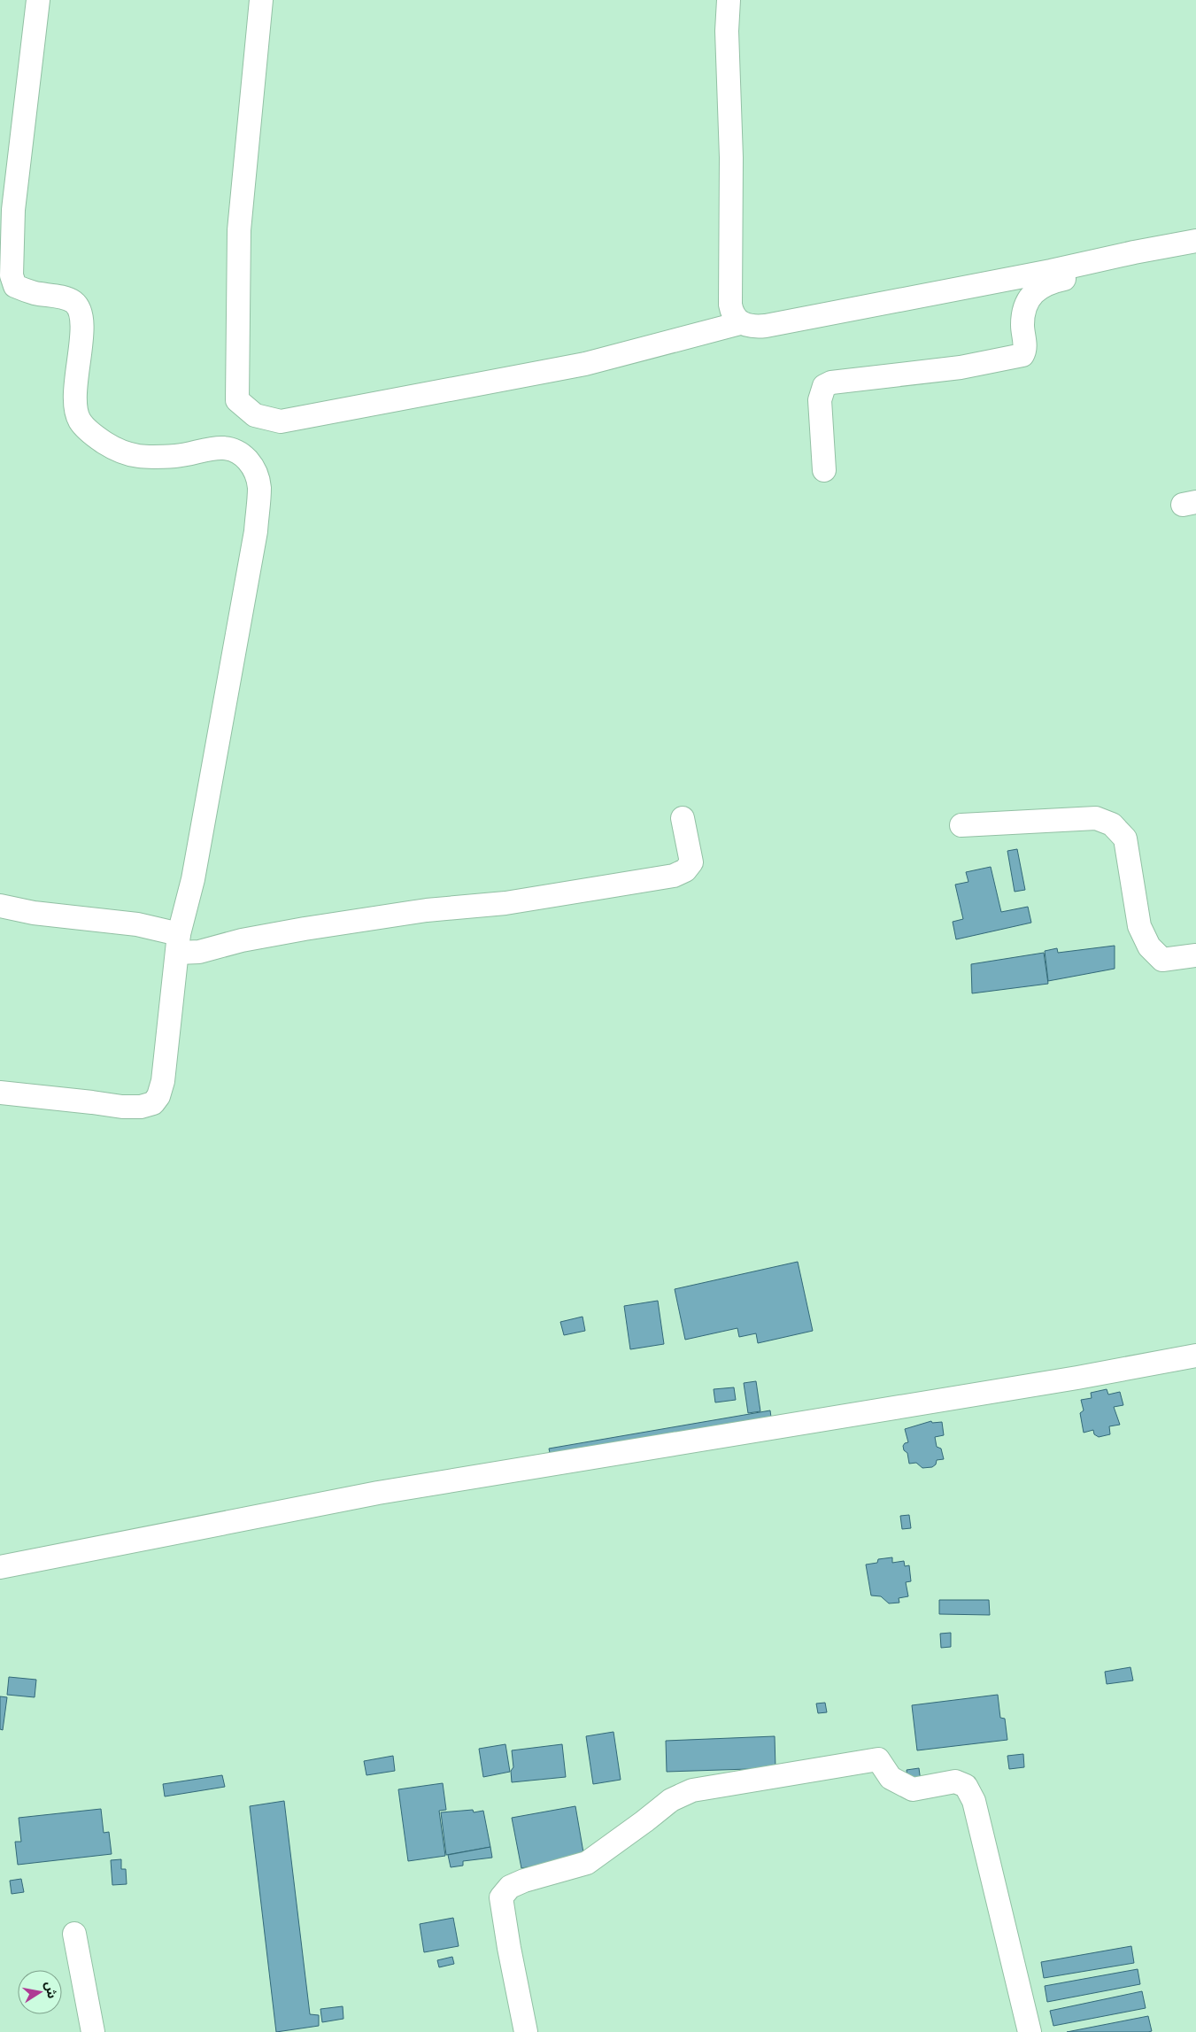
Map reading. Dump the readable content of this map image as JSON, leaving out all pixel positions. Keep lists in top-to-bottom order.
{
  "north": "right"
}
